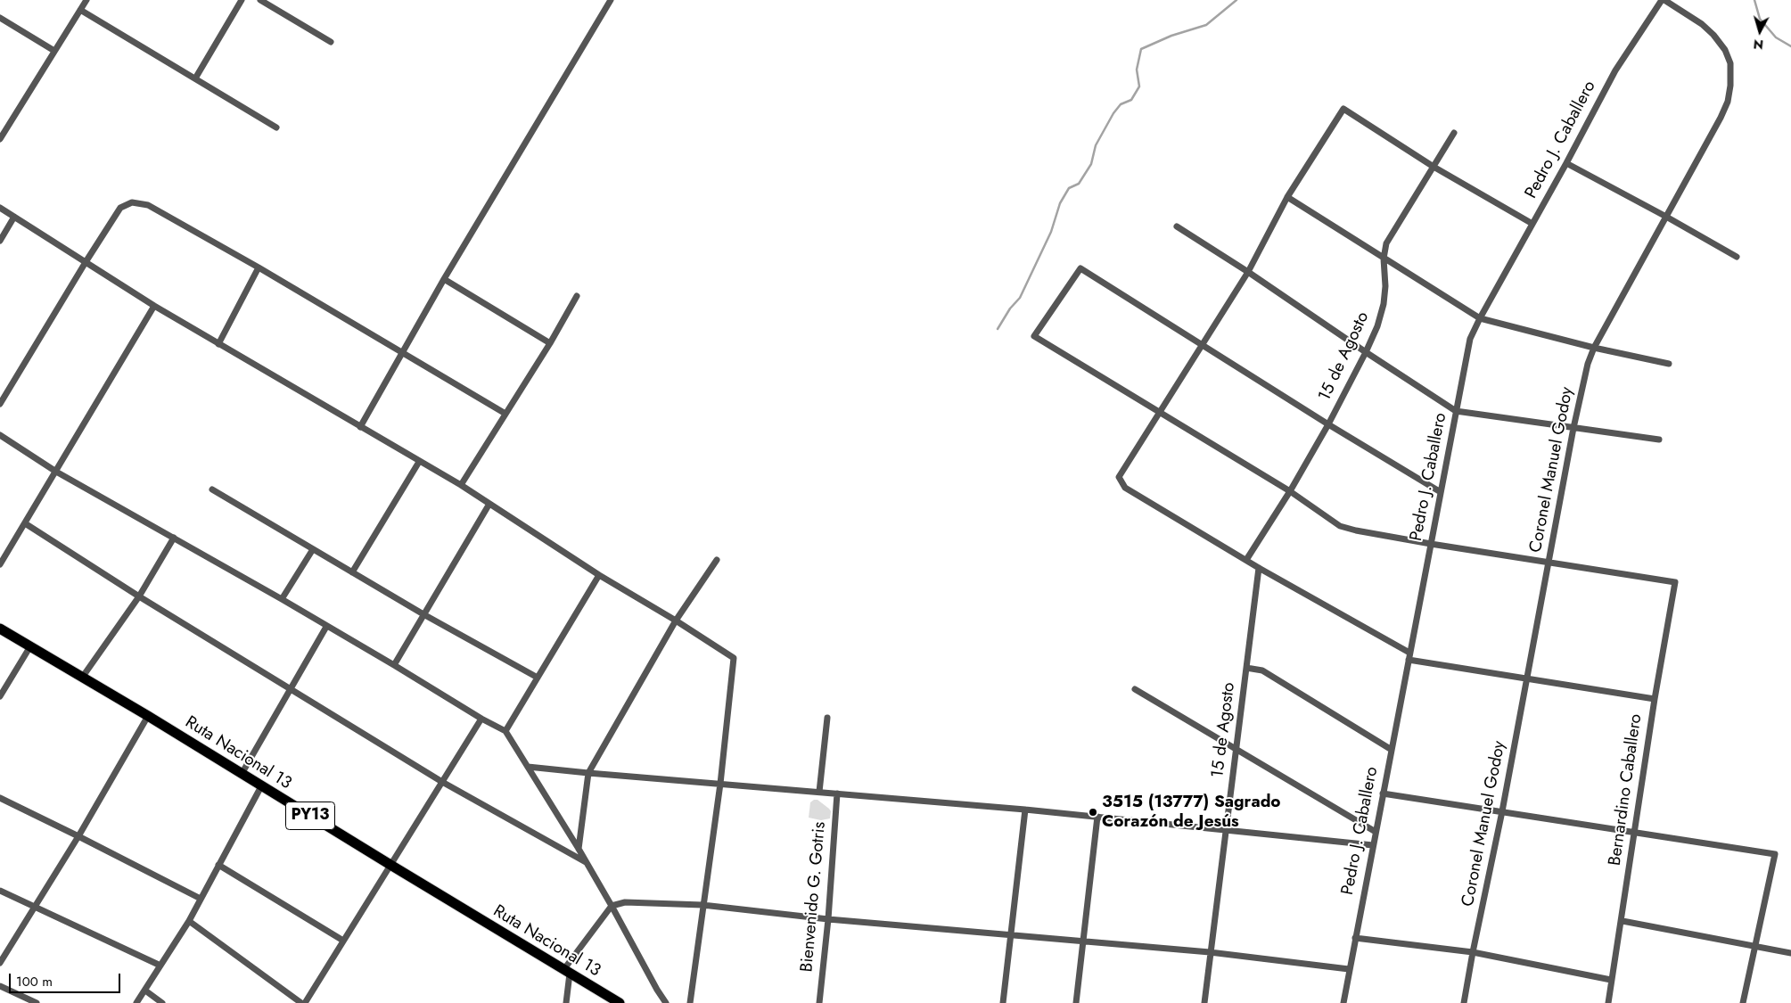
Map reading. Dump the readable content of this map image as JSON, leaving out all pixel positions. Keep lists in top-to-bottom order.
{
  "streets": {
    "highway": ["Ruta Nacional 13", "PY13"],
    "street": [
      "Pedro J. Caballero",
      "15 de Agosto",
      "Coronel Manuel Godoy",
      "Bernardino Caballero",
      "Bienvenido G. Gotris"
    ]
  },
  "crossings": [
    ["Pedro J. Caballero", "Coronel Manuel Godoy"],
    ["Coronel Manuel Godoy", "Bernardino Caballero"]
  ],
  "places": ["3515 (13777) Sagrado Corazón de Jesús"],
  "scale_bar": "100 m",
  "north": "bottom"
}
